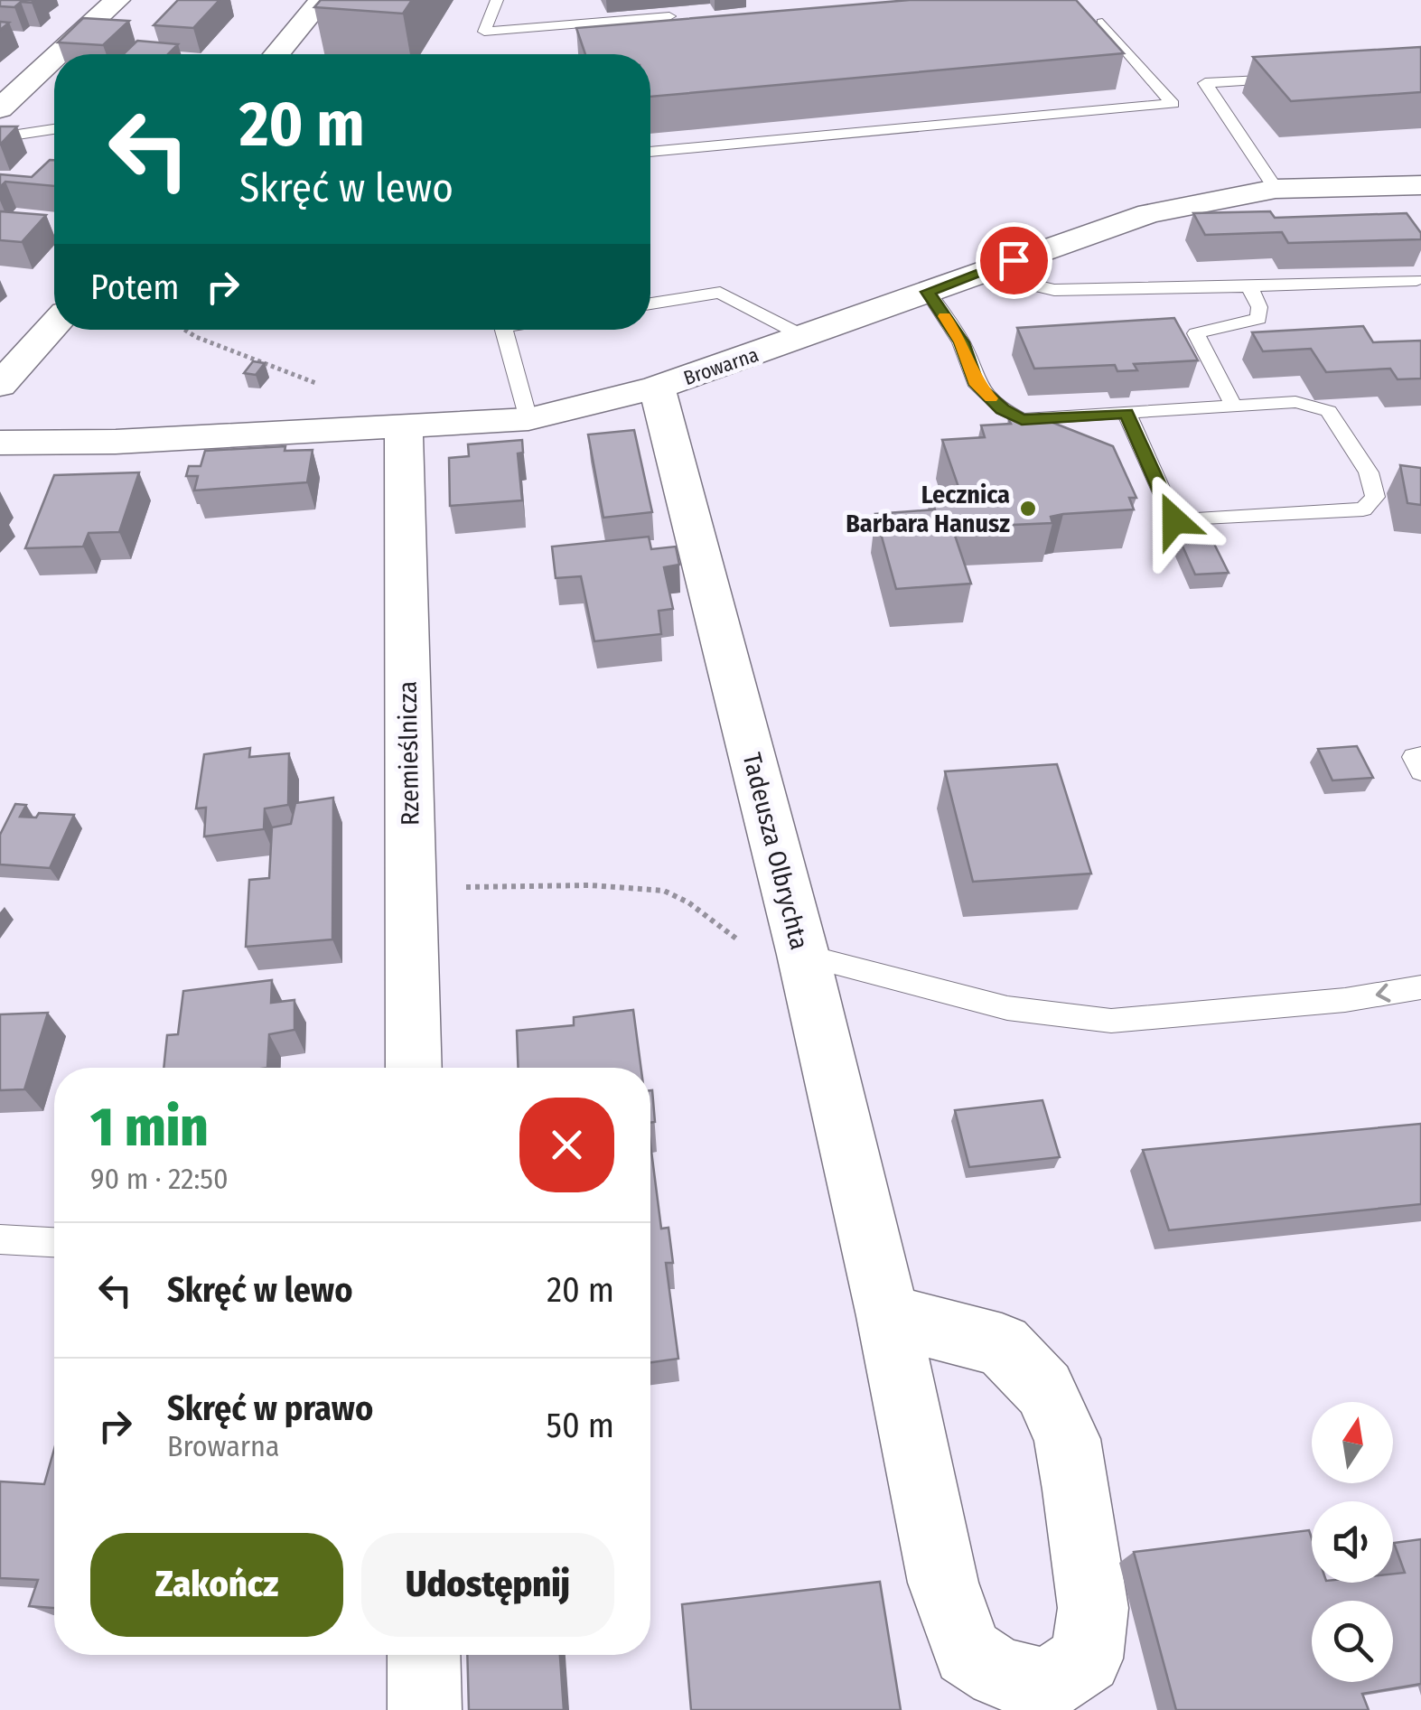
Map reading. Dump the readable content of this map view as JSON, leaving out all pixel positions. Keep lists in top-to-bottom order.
{
  "streets": {
    "street": ["Browarna", "Rzemieślnicza", "Tadeusza Olbrychta"]
  },
  "crossings": [
    ["Browarna", "Rzemieślnicza"],
    ["Browarna", "Tadeusza Olbrychta"]
  ],
  "places": ["Lecznica Barbara Hanusz"],
  "north": "top",
  "page": {
    "turn": ["20 m", "Skręć w lewo"],
    "then": "Potem",
    "heading": ["1 min", "90 m · 22:50"],
    "list": [
      {
        "name": "Skręć w lewo",
        "value": "20 m"
      },
      {
        "name": "Skręć w prawo",
        "note": "Browarna",
        "value": "50 m"
      }
    ],
    "buttons": ["Zakończ", "Udostępnij"]
  }
}
